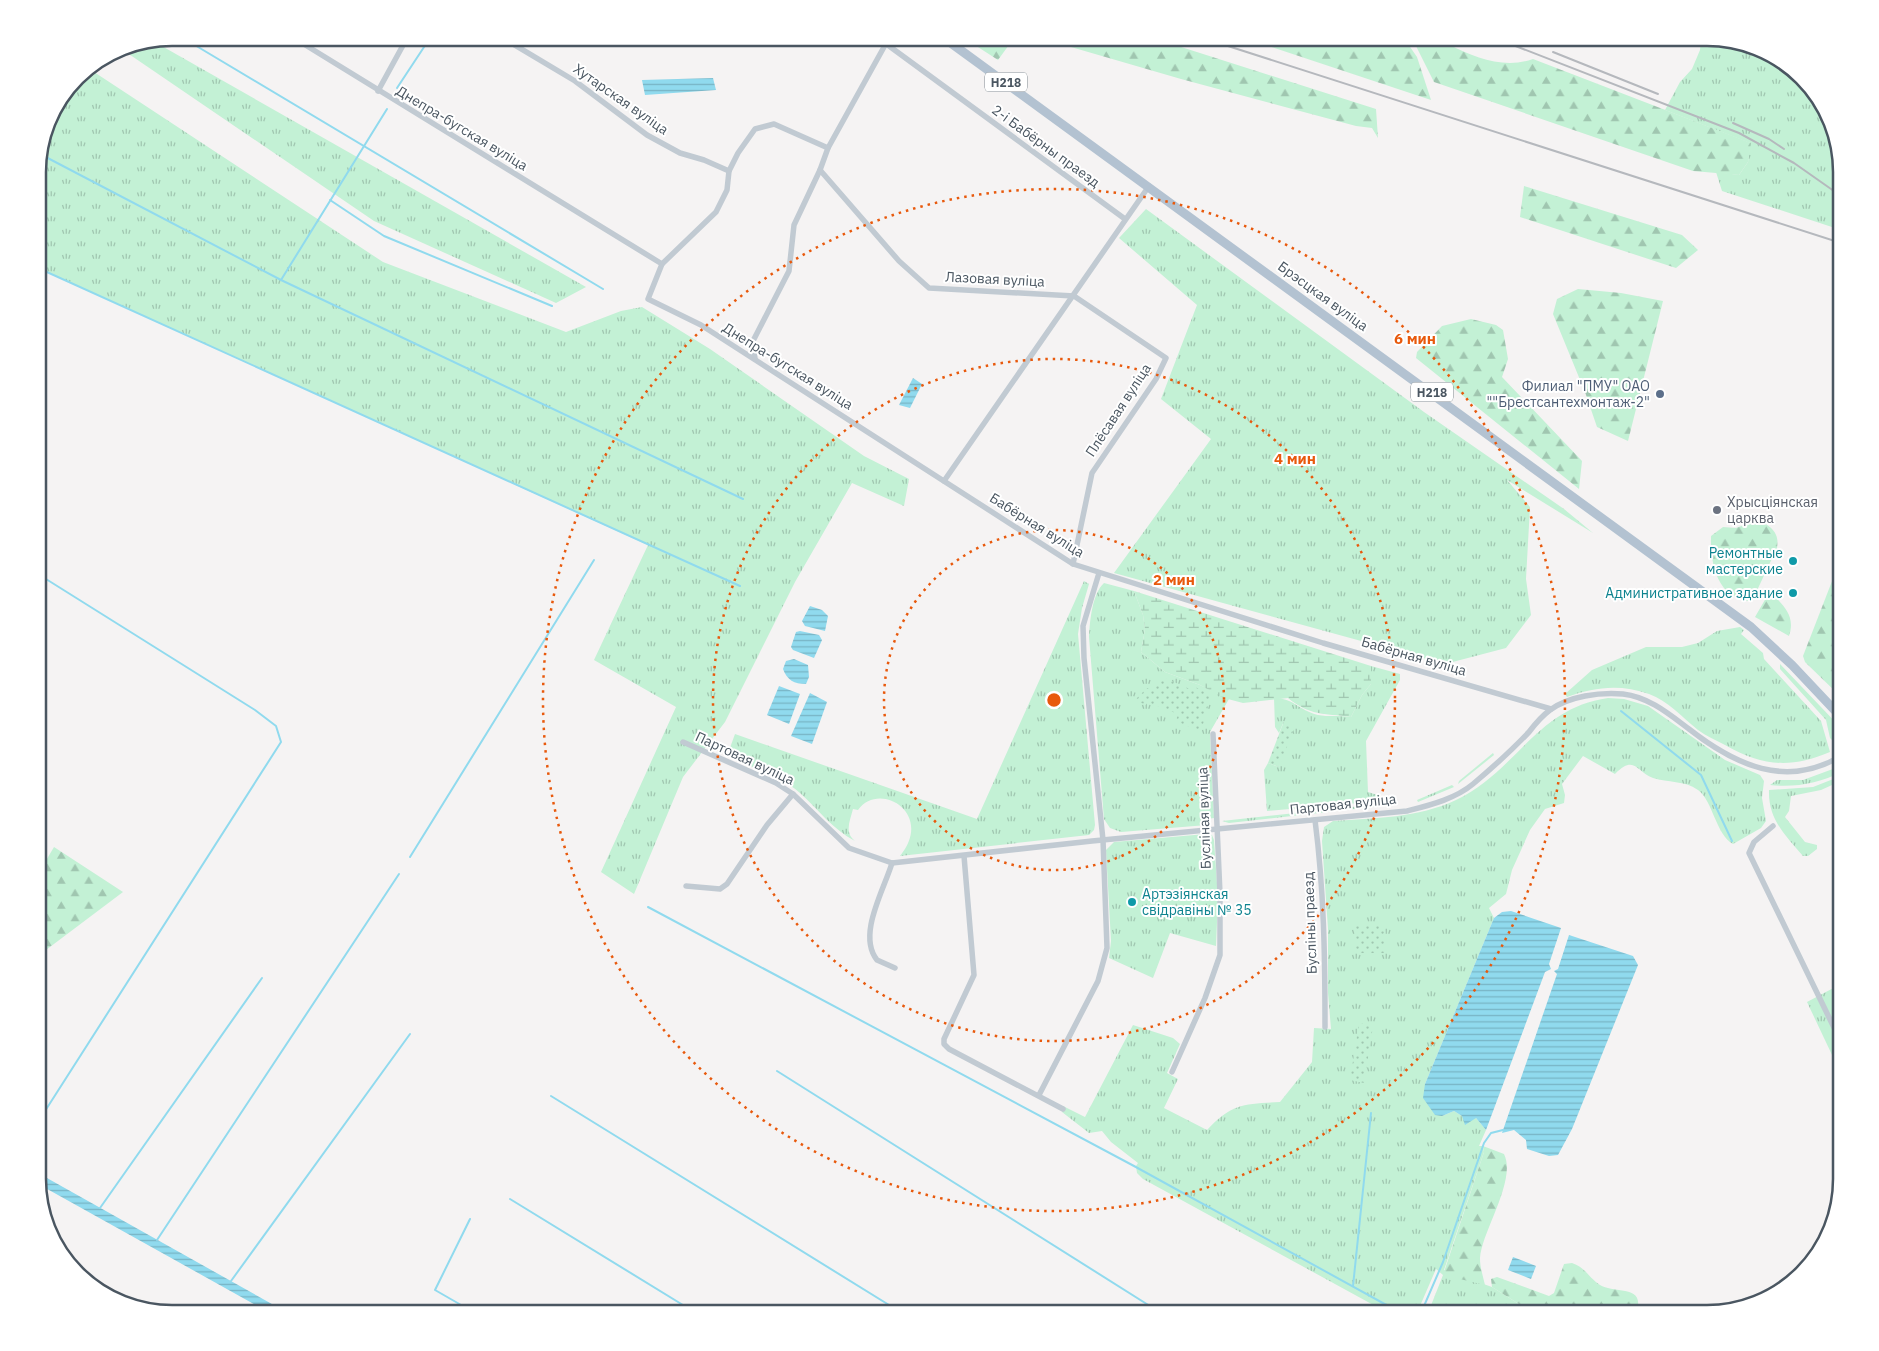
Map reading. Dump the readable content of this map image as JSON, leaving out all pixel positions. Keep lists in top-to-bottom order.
{
  "streets": {
    "main road": ["Н218", "Брэсцкая вуліца"],
    "street": [
      "Хутарская вуліца",
      "Днепра-бугская вуліца",
      "2-і Бабёрны праезд",
      "Лазовая вуліца",
      "Плёсавая вуліца",
      "Бабёрная вуліца",
      "Партовая вуліца",
      "Бусліная вуліца",
      "Бусліны праезд"
    ]
  },
  "crossings": [
    ["Хутарская вуліца", "Днепра-бугская вуліца"],
    ["Днепра-бугская вуліца", "Бабёрная вуліца"],
    ["Лазовая вуліца", "Плёсавая вуліца"],
    ["Плёсавая вуліца", "Бабёрная вуліца"],
    ["Бабёрная вуліца", "Партовая вуліца"],
    ["Партовая вуліца", "Бусліная вуліца"],
    ["Партовая вуліца", "Бусліны праезд"]
  ],
  "places": [
    "Филиал \"ПМУ\" ОАО \"\"Брестсантехмонтаж-2\"",
    "Хрысціянская царква",
    "Ремонтные мастерские",
    "Административное здание",
    "Артэзіянская свідравіны № 35"
  ],
  "rings": ["6 мин", "4 мин", "2 мин"]
}
